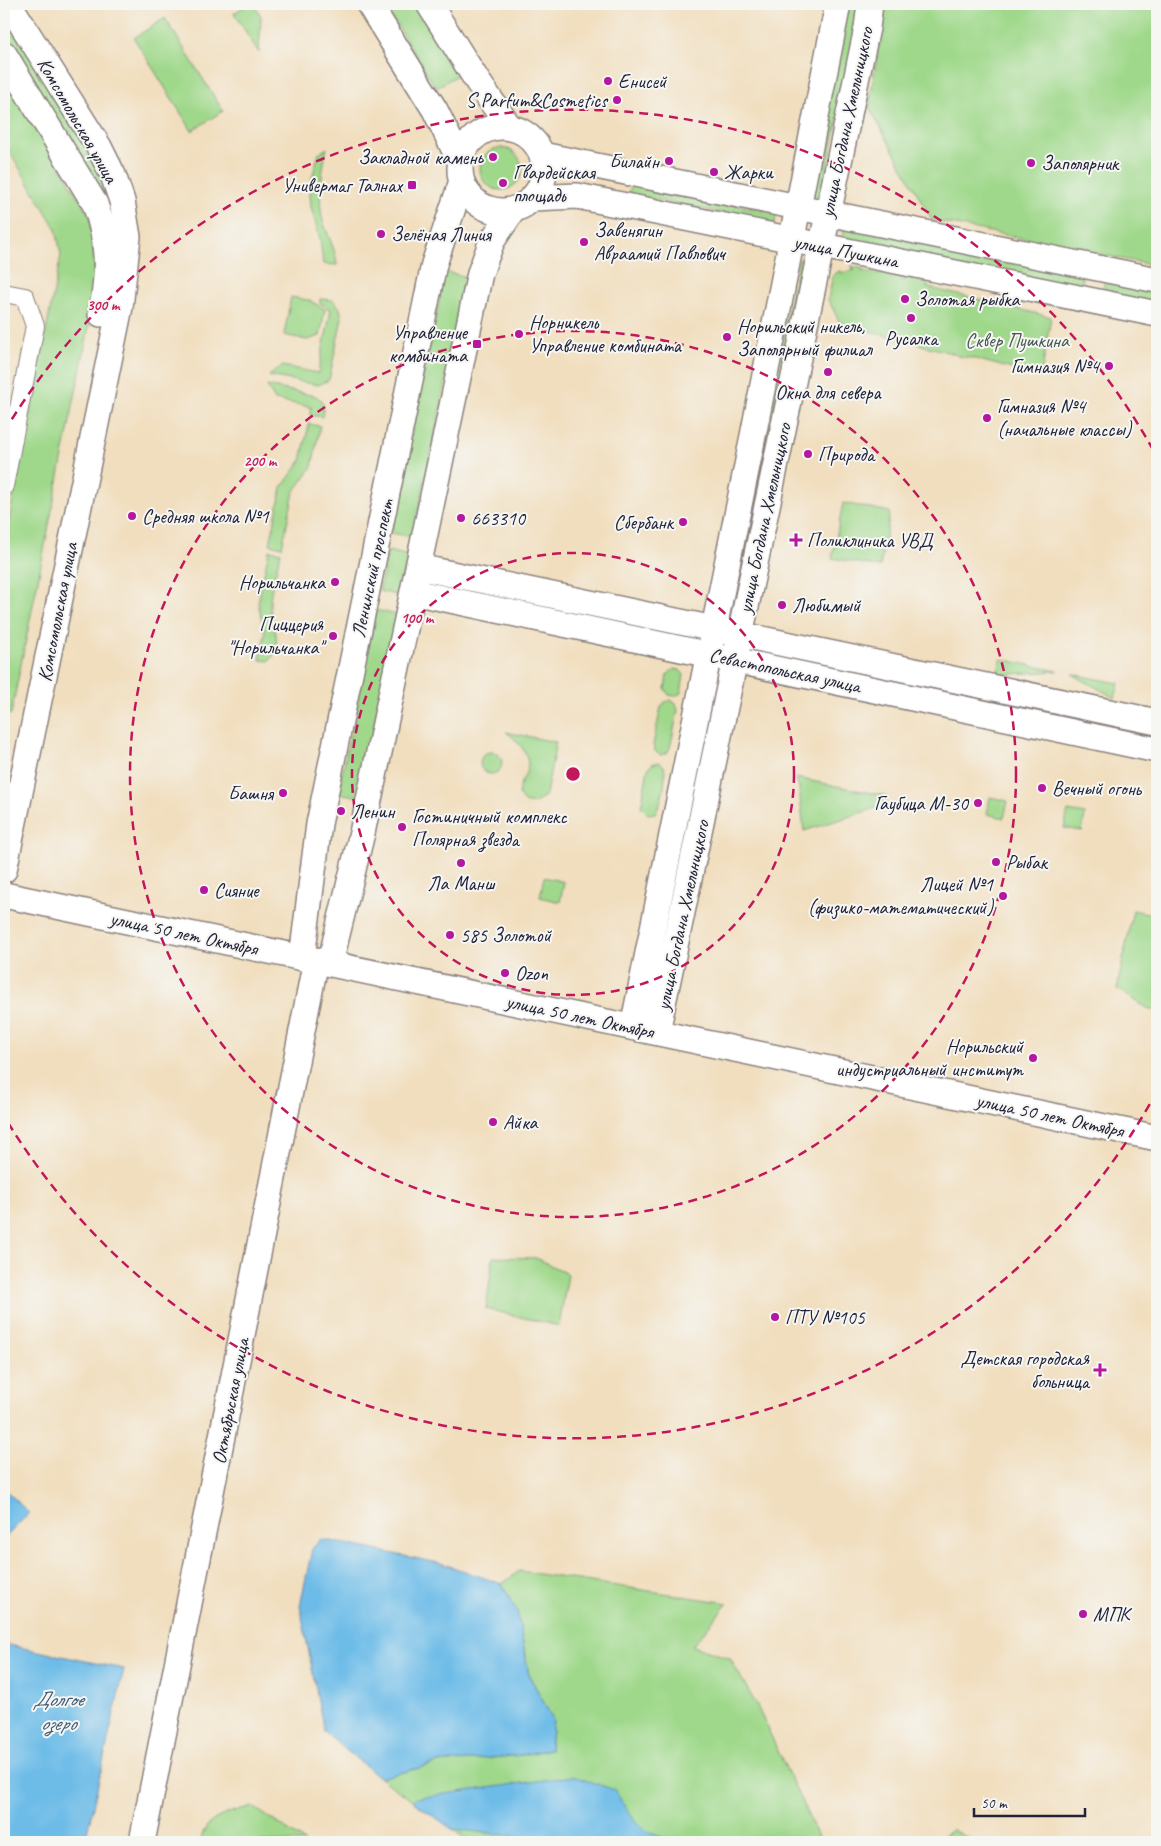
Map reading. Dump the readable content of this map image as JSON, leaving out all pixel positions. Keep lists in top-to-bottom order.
{
  "streets": {
    "street": [
      "Комсомольская улица",
      "улица Богдана Хмельницкого",
      "улица Пушкина",
      "Ленинский проспект",
      "Севастопольская улица",
      "улица 50 лет Октября",
      "Октябрьская улица"
    ]
  },
  "crossings": [
    ["улица Богдана Хмельницкого", "улица Пушкина"],
    ["улица Богдана Хмельницкого", "Севастопольская улица"],
    ["улица Богдана Хмельницкого", "улица 50 лет Октября"],
    ["улица Пушкина", "Ленинский проспект"],
    ["Ленинский проспект", "улица 50 лет Октября"],
    ["Ленинский проспект", "Октябрьская улица"],
    ["улица 50 лет Октября", "Октябрьская улица"]
  ],
  "water": ["Долгое озеро"],
  "parks": ["Сквер Пушкина"],
  "places": {
    "other": [
      "Енисей",
      "S Parfum&Cosmetics",
      "Закладной камень",
      "Билайн",
      "Заполярник",
      "Жарки",
      "Гвардейская площадь",
      "Зелёная Линия",
      "Завенягин Авраамий Павлович",
      "Золотая рыбка",
      "Русалка",
      "Норникель Управление комбината",
      "Норильский никель, Заполярный филиал",
      "Гимназия №4",
      "Окна для севера",
      "Гимназия №4 (начальные классы)",
      "Природа",
      "Средняя школа №1",
      "663310",
      "Сбербанк",
      "Норильчанка",
      "Любимый",
      "Пиццерия \"Норильчанка\"",
      "Вечный огонь",
      "Башня",
      "Гаубица М-30",
      "Ленин",
      "Гостиничный комплекс Полярная звезда",
      "Рыбак",
      "Ла Манш",
      "Сияние",
      "Лицей №1 (физико-математический)",
      "585 Золотой",
      "Ozon",
      "Норильский индустриальный институт",
      "Айка",
      "ПТУ №105",
      "МПК"
    ],
    "transit": ["Универмаг Талнах", "Управление комбината"],
    "health": ["Поликлиника УВД", "Детская городская больница"]
  },
  "scale_bar": "50 m",
  "rings": ["300 m", "200 m", "100 m"]
}
